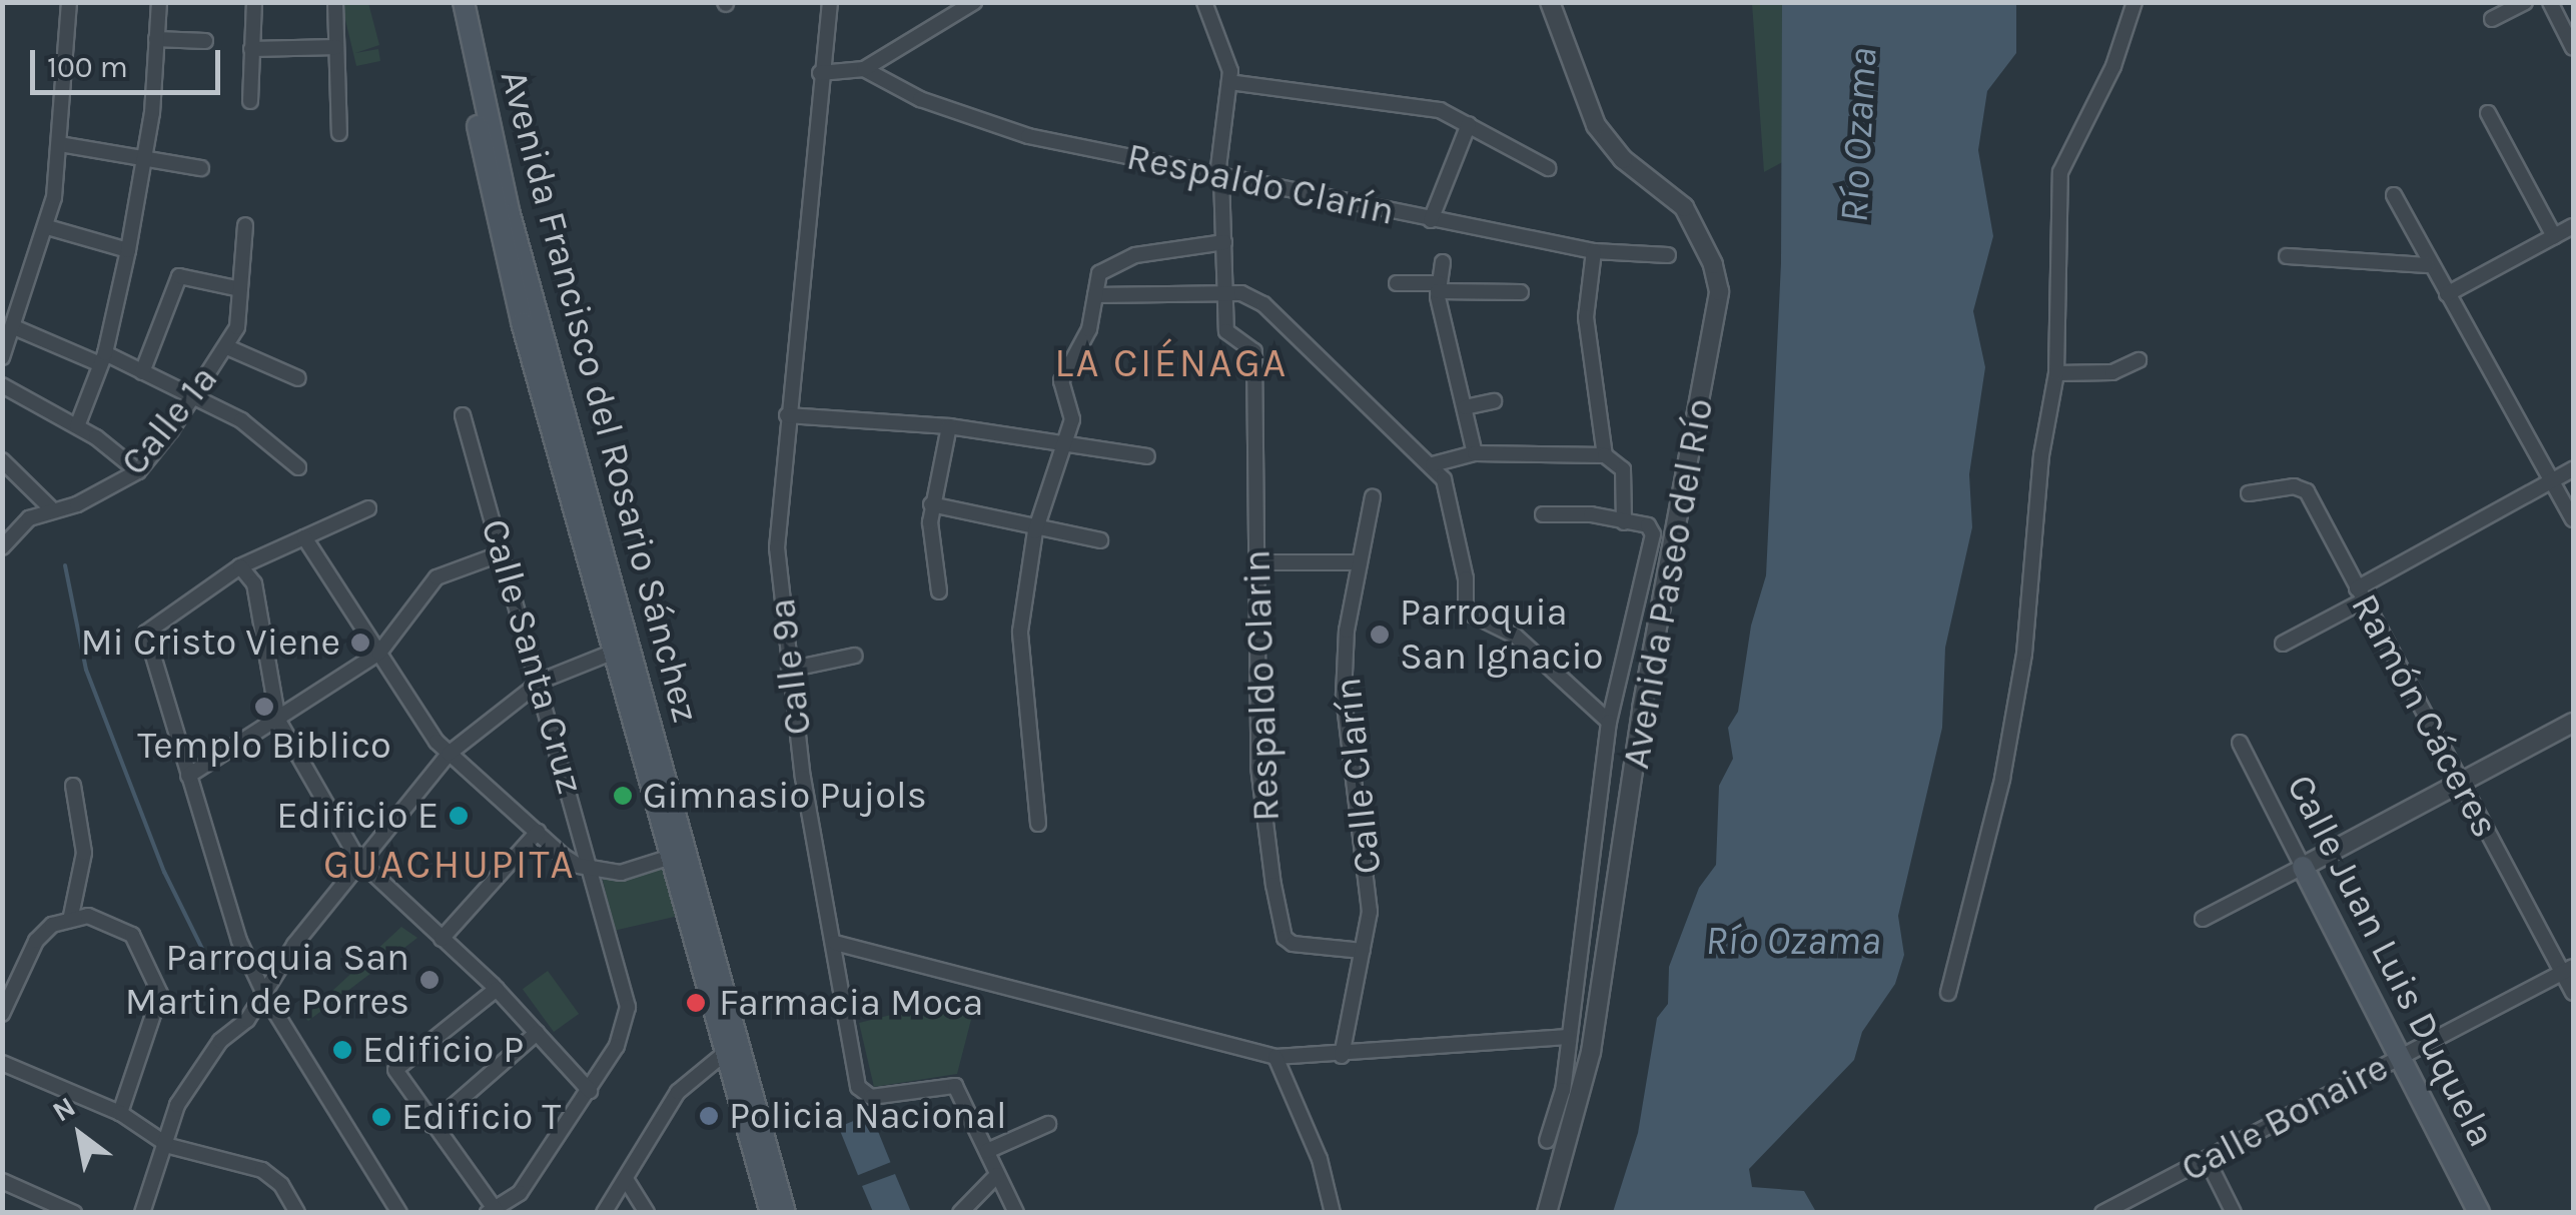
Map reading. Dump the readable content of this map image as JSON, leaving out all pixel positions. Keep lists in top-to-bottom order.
{
  "streets": {
    "main road": ["Avenida Francisco del Rosario Sánchez", "Calle Juan Luis Duquela"],
    "street": [
      "Respaldo Clarín",
      "Calle 1a",
      "Avenida Paseo del Río",
      "Calle Santa Cruz",
      "Calle 9a",
      "Respaldo Clarin",
      "Ramón Cáceres",
      "Calle Clarín",
      "Calle Bonaire"
    ]
  },
  "crossings": [
    ["Respaldo Clarin", "Calle Clarín"],
    ["Ramón Cáceres", "Calle Bonaire"],
    ["Calle Juan Luis Duquela", "Calle Bonaire"]
  ],
  "districts": ["LA CIÉNAGA", "GUACHUPITA"],
  "water": ["Río Ozama"],
  "places": [
    "Parroquia San Ignacio",
    "Mi Cristo Viene",
    "Templo Biblico",
    "Gimnasio Pujols",
    "Edificio E",
    "Parroquia San Martin de Porres",
    "Farmacia Moca",
    "Edificio P",
    "Policia Nacional",
    "Edificio T"
  ],
  "scale_bar": "100 m",
  "north": "top left"
}
